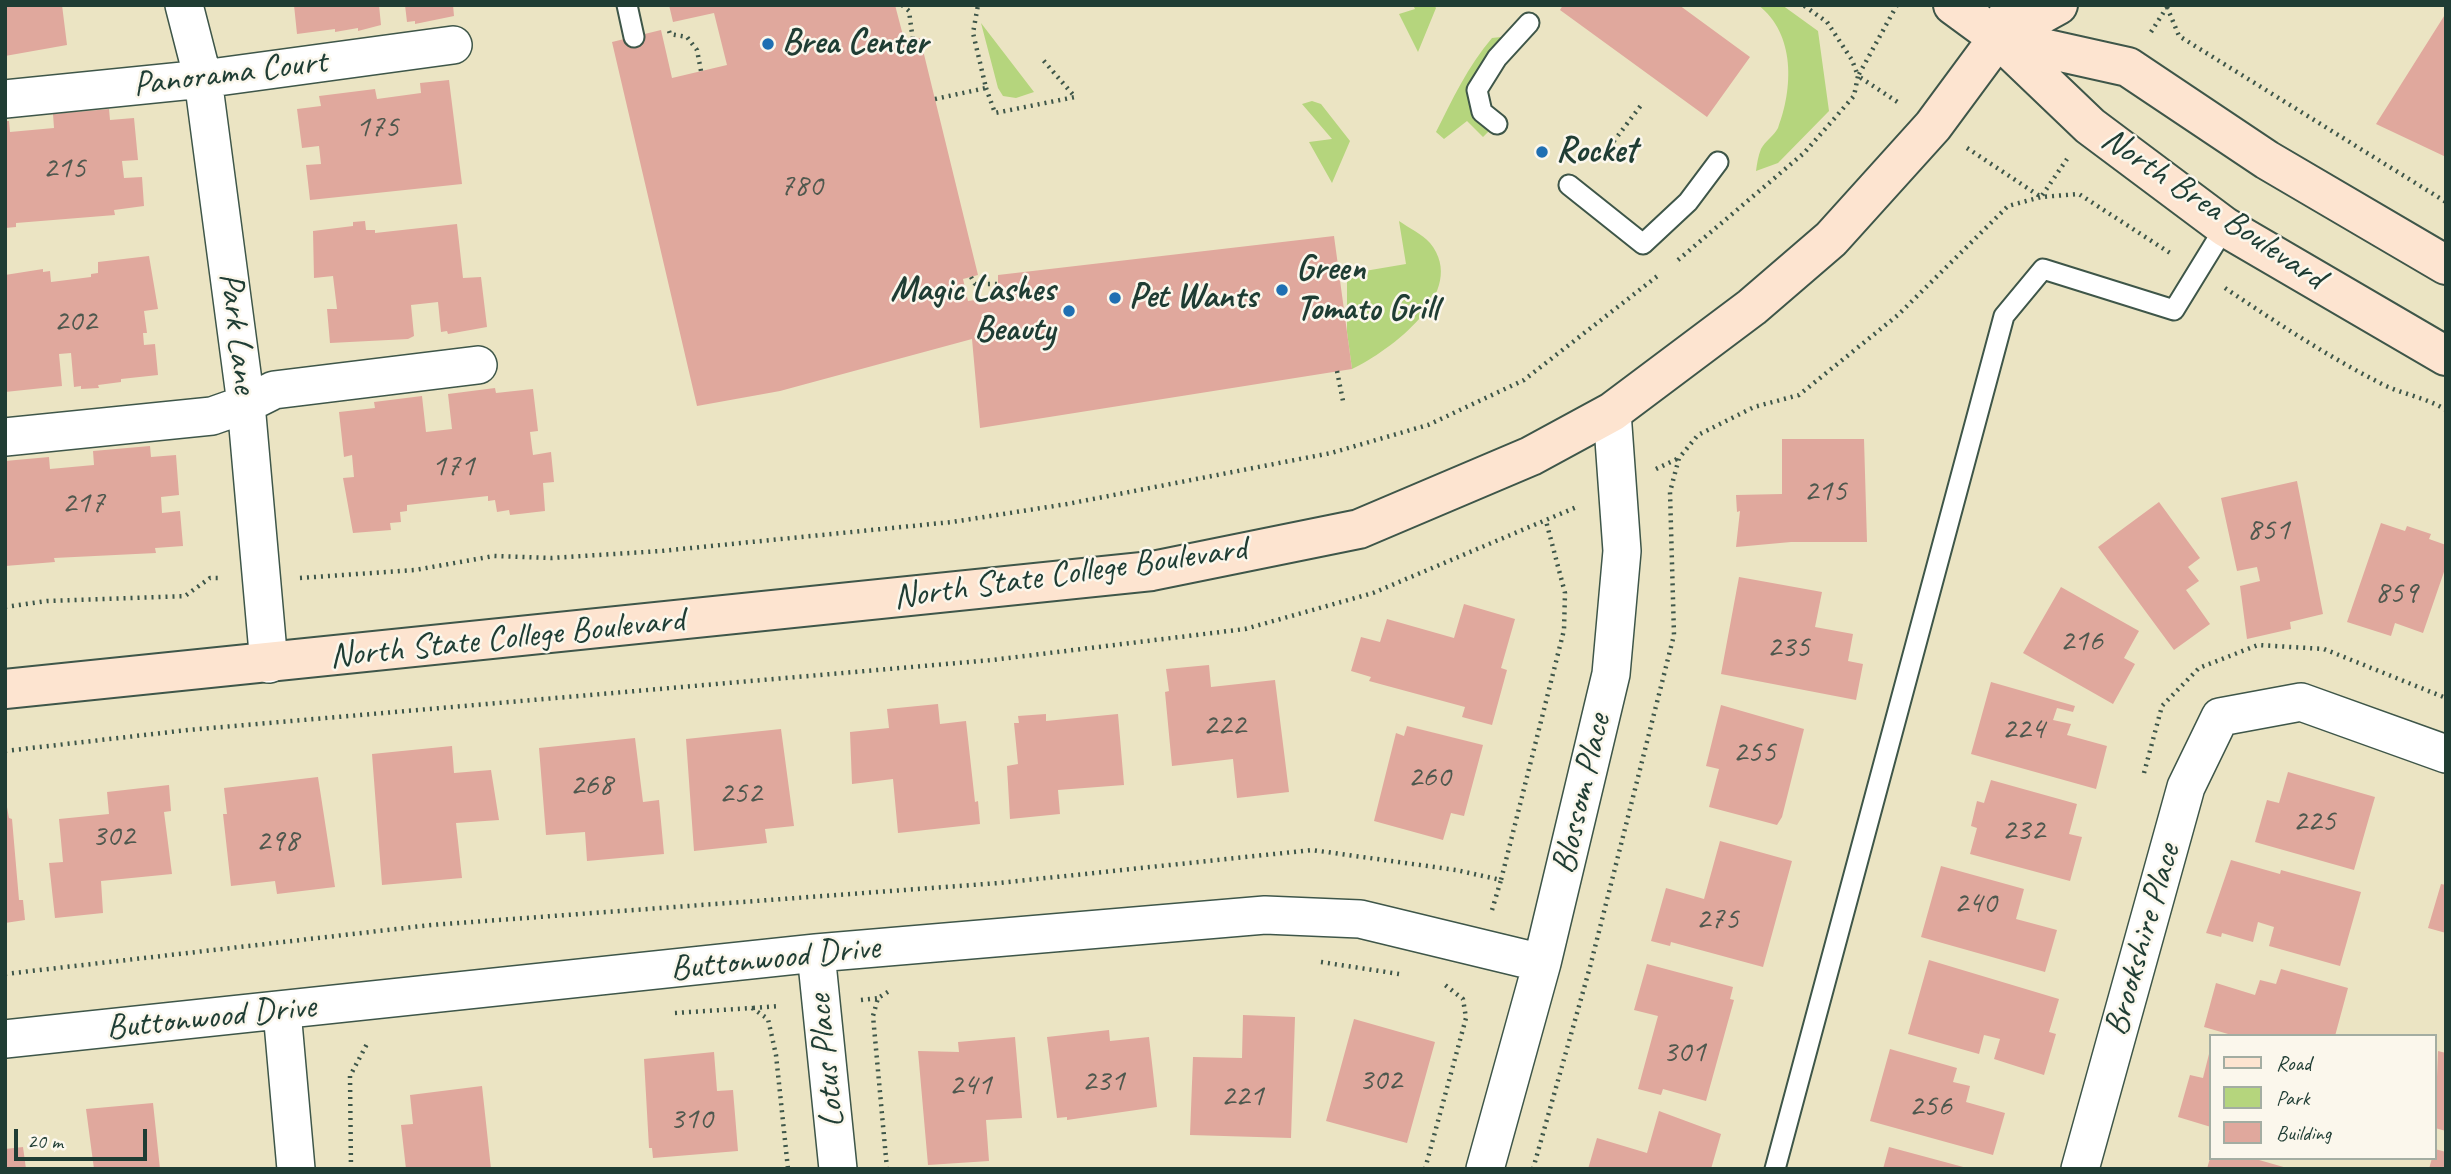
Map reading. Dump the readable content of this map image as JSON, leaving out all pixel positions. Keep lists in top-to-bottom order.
{
  "streets": {
    "main road": ["North Brea Boulevard", "North State College Boulevard"],
    "street": [
      "Panorama Court",
      "Park Lane",
      "Blossom Place",
      "Brookshire Place",
      "Buttonwood Drive",
      "Lotus Place"
    ]
  },
  "crossings": [
    ["Panorama Court", "Park Lane"],
    ["North Brea Boulevard", "North State College Boulevard"],
    ["Park Lane", "North State College Boulevard"],
    ["North State College Boulevard", "Blossom Place"],
    ["Blossom Place", "Buttonwood Drive"],
    ["Buttonwood Drive", "Lotus Place"]
  ],
  "places": [
    "Brea Center",
    "Rocket",
    "Green Tomato Grill",
    "Pet Wants",
    "Magic Lashes Beauty"
  ],
  "house_numbers": [
    "175",
    "215",
    "780",
    "202",
    "171",
    "215",
    "217",
    "851",
    "859",
    "216",
    "235",
    "222",
    "224",
    "255",
    "260",
    "268",
    "252",
    "225",
    "232",
    "302",
    "298",
    "240",
    "275",
    "301",
    "302",
    "231",
    "241",
    "221",
    "256",
    "310"
  ],
  "legend": ["Road", "Park", "Building"],
  "scale_bar": "20 m"
}
